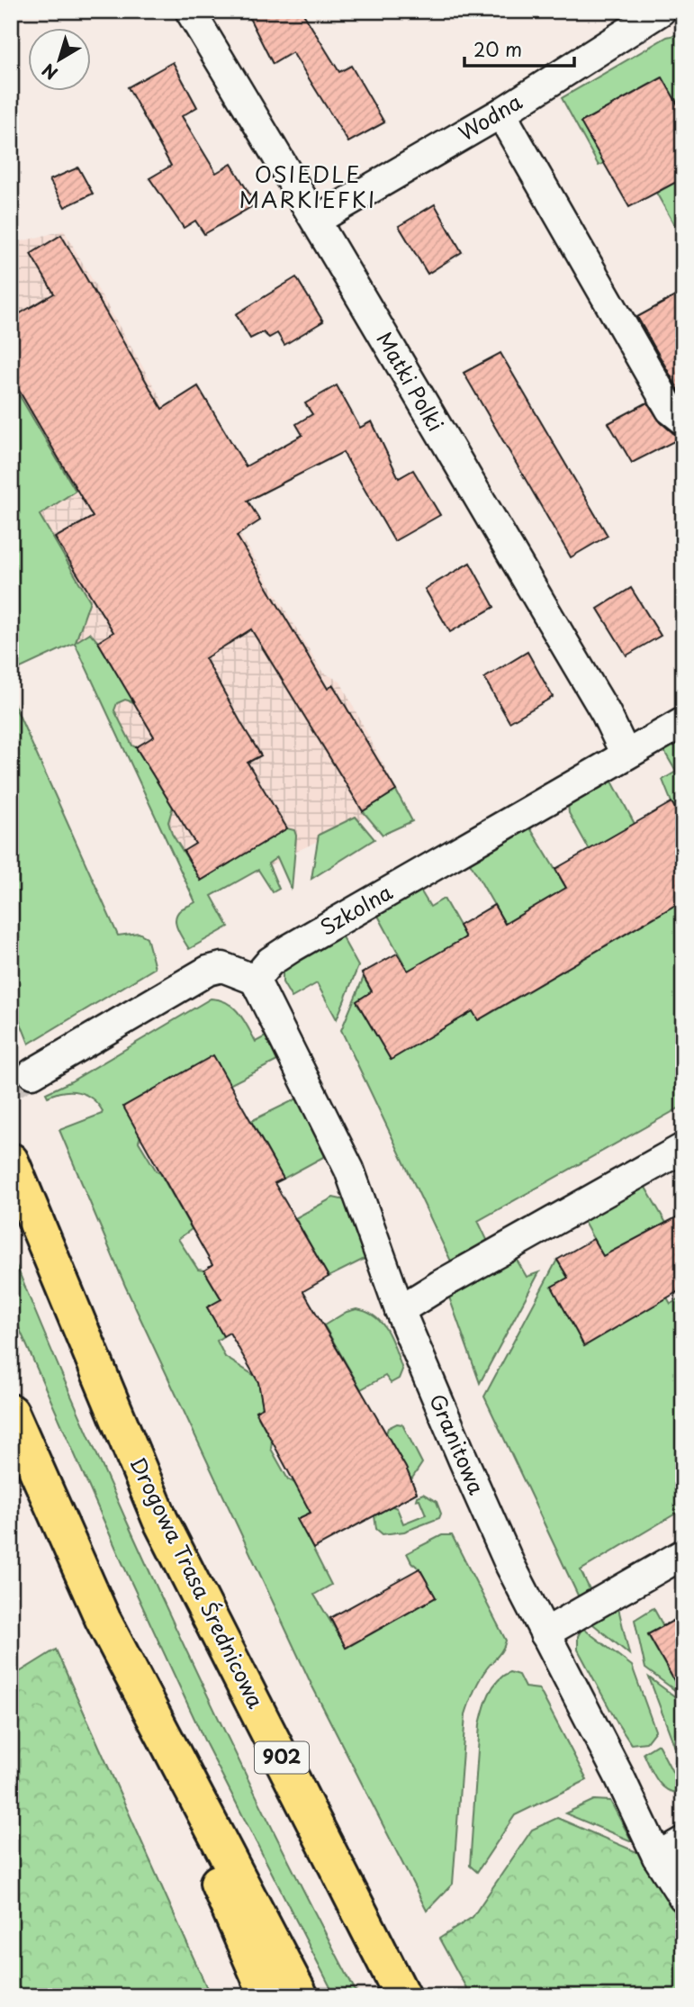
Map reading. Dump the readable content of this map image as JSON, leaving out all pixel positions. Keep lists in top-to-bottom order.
{
  "streets": {
    "main road": ["Drogowa Trasa Średnicowa", "902"],
    "street": [
      "Wodna",
      "Matki Polki",
      "Szkolna",
      "Granitowa"
    ]
  },
  "crossings": [
    ["Wodna", "Matki Polki"],
    ["Matki Polki", "Szkolna"],
    ["Szkolna", "Granitowa"]
  ],
  "districts": ["OSIEDLE MARKIEFKI"],
  "scale_bar": "20 m",
  "north": "bottom left"
}
